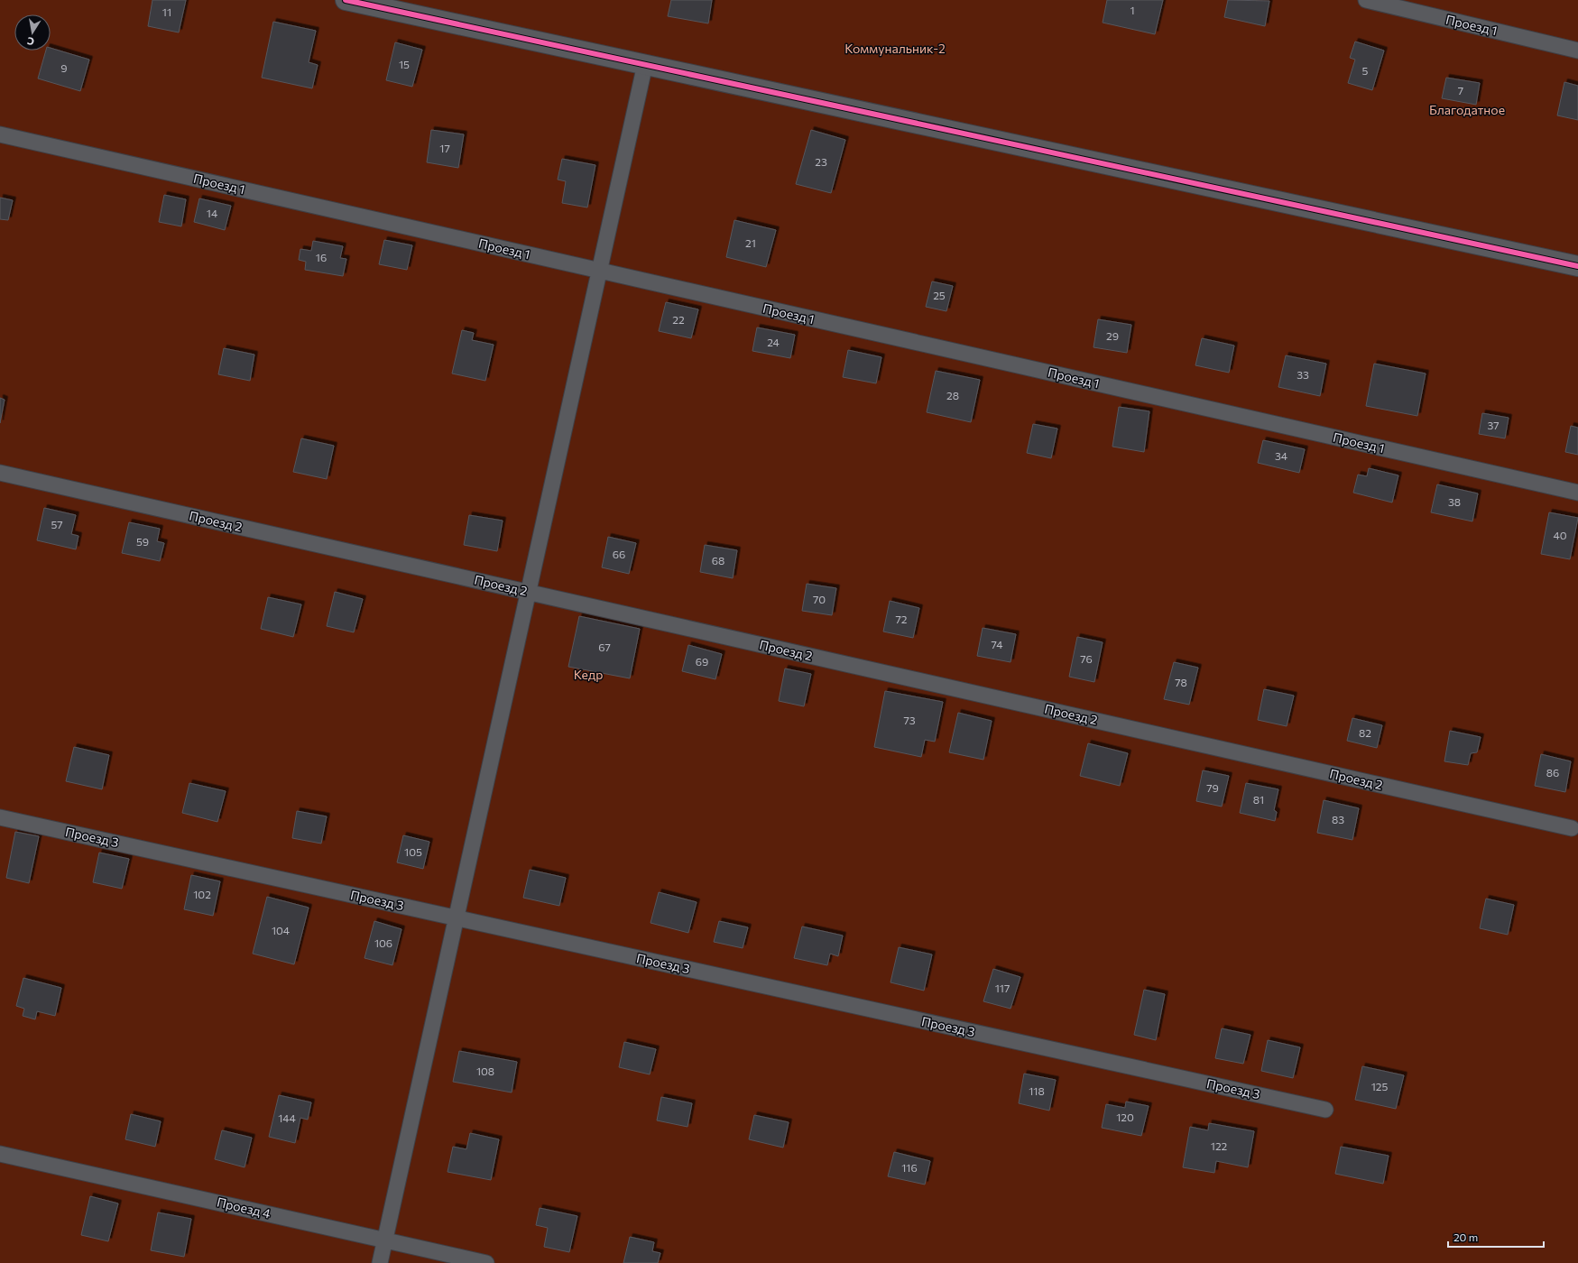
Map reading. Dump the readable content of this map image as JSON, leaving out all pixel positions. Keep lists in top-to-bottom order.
{
  "streets": {
    "lane": [
      "Проезд 1",
      "Проезд 2",
      "Проезд 3",
      "Проезд 4"
    ]
  },
  "parks": ["Коммунальник-2", "Благодатное", "Кедр"],
  "house_numbers": [
    "1",
    "11",
    "15",
    "9",
    "5",
    "7",
    "17",
    "23",
    "14",
    "21",
    "16",
    "25",
    "22",
    "29",
    "24",
    "33",
    "28",
    "37",
    "34",
    "38",
    "57",
    "40",
    "59",
    "66",
    "68",
    "70",
    "72",
    "74",
    "67",
    "76",
    "69",
    "78",
    "73",
    "82",
    "86",
    "79",
    "81",
    "83",
    "105",
    "102",
    "104",
    "106",
    "117",
    "108",
    "125",
    "118",
    "120",
    "144",
    "122",
    "116"
  ],
  "scale_bar": "20 m",
  "north": "bottom"
}
